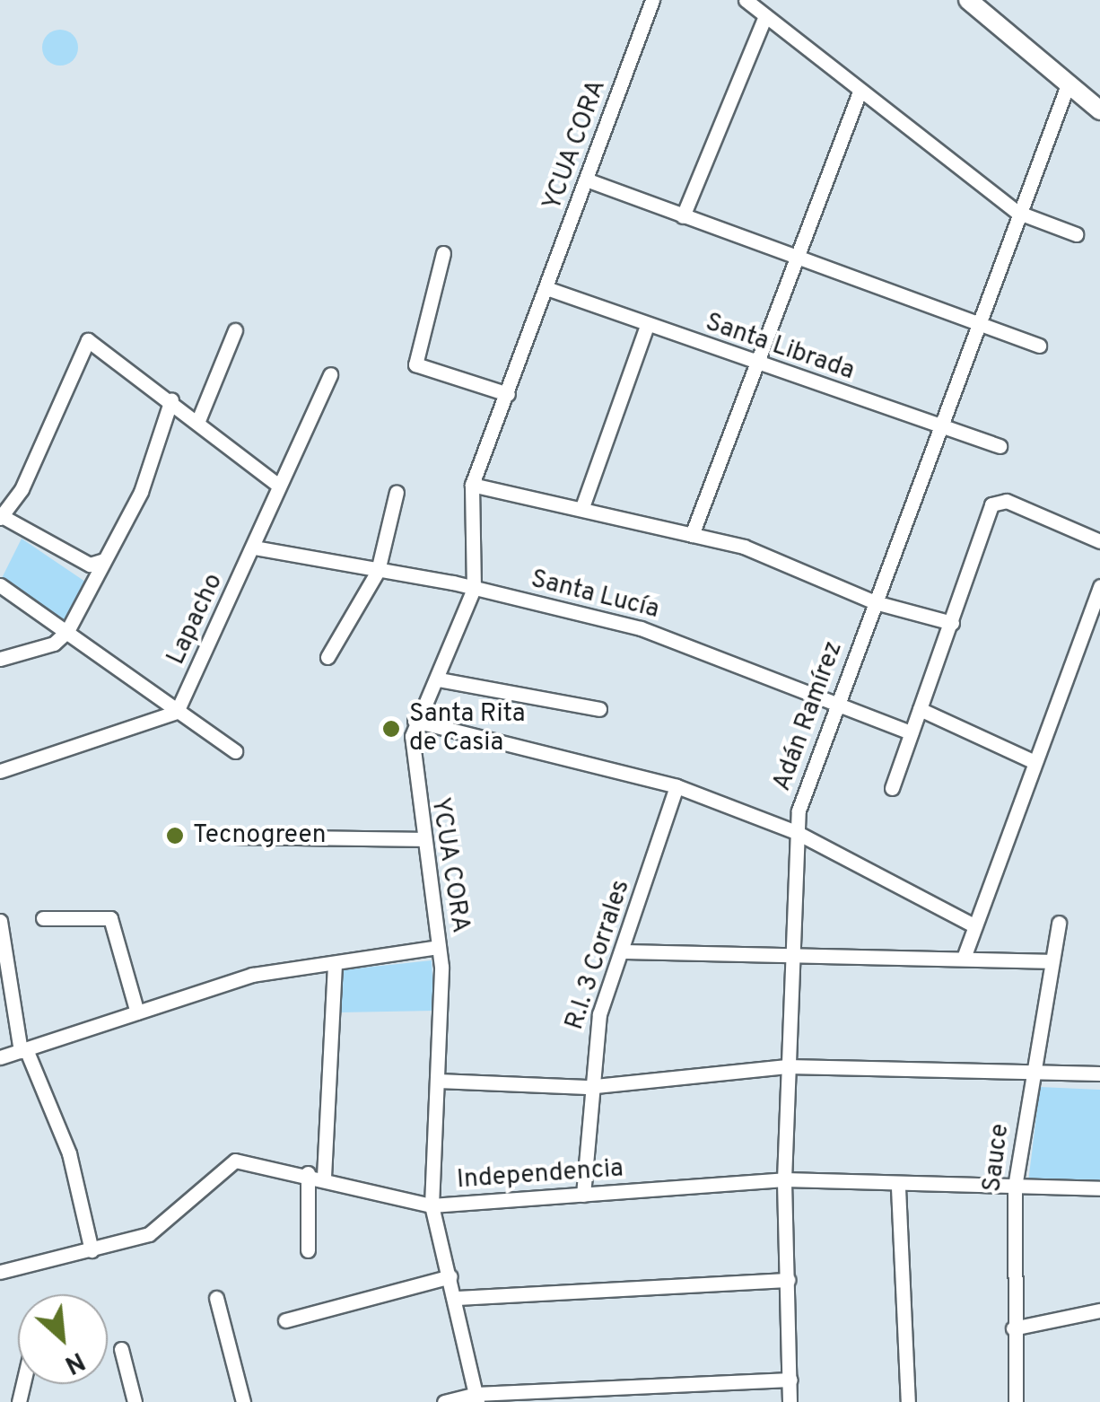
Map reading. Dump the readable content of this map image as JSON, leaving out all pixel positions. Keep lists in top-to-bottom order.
{
  "streets": {
    "street": [
      "YCUA CORA",
      "Santa Librada",
      "Santa Lucía",
      "Lapacho",
      "Adán Ramírez",
      "R.I. 3 Corrales",
      "Sauce",
      "Independencia"
    ]
  },
  "crossings": [
    ["YCUA CORA", "Santa Librada"],
    ["YCUA CORA", "Santa Lucía"],
    ["YCUA CORA", "Independencia"],
    ["Santa Librada", "Adán Ramírez"],
    ["Santa Lucía", "Lapacho"],
    ["Santa Lucía", "Adán Ramírez"],
    ["Adán Ramírez", "Independencia"],
    ["R.I. 3 Corrales", "Independencia"],
    ["Sauce", "Independencia"]
  ],
  "places": ["Santa Rita de Casia", "Tecnogreen"],
  "north": "bottom right"
}
